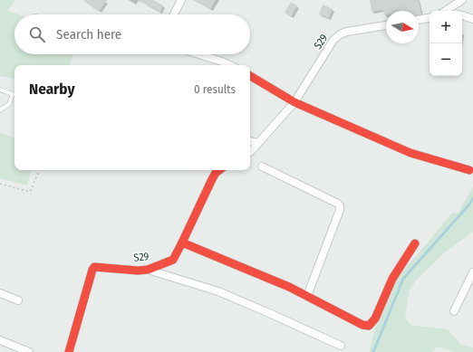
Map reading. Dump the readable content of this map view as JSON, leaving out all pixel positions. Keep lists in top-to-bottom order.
{
  "streets": {
    "street": ["S29"]
  },
  "north": "right",
  "page": {
    "map_buttons": ["+", "−"],
    "search": "Search here",
    "heading": ["Nearby", "0 results"]
  }
}
